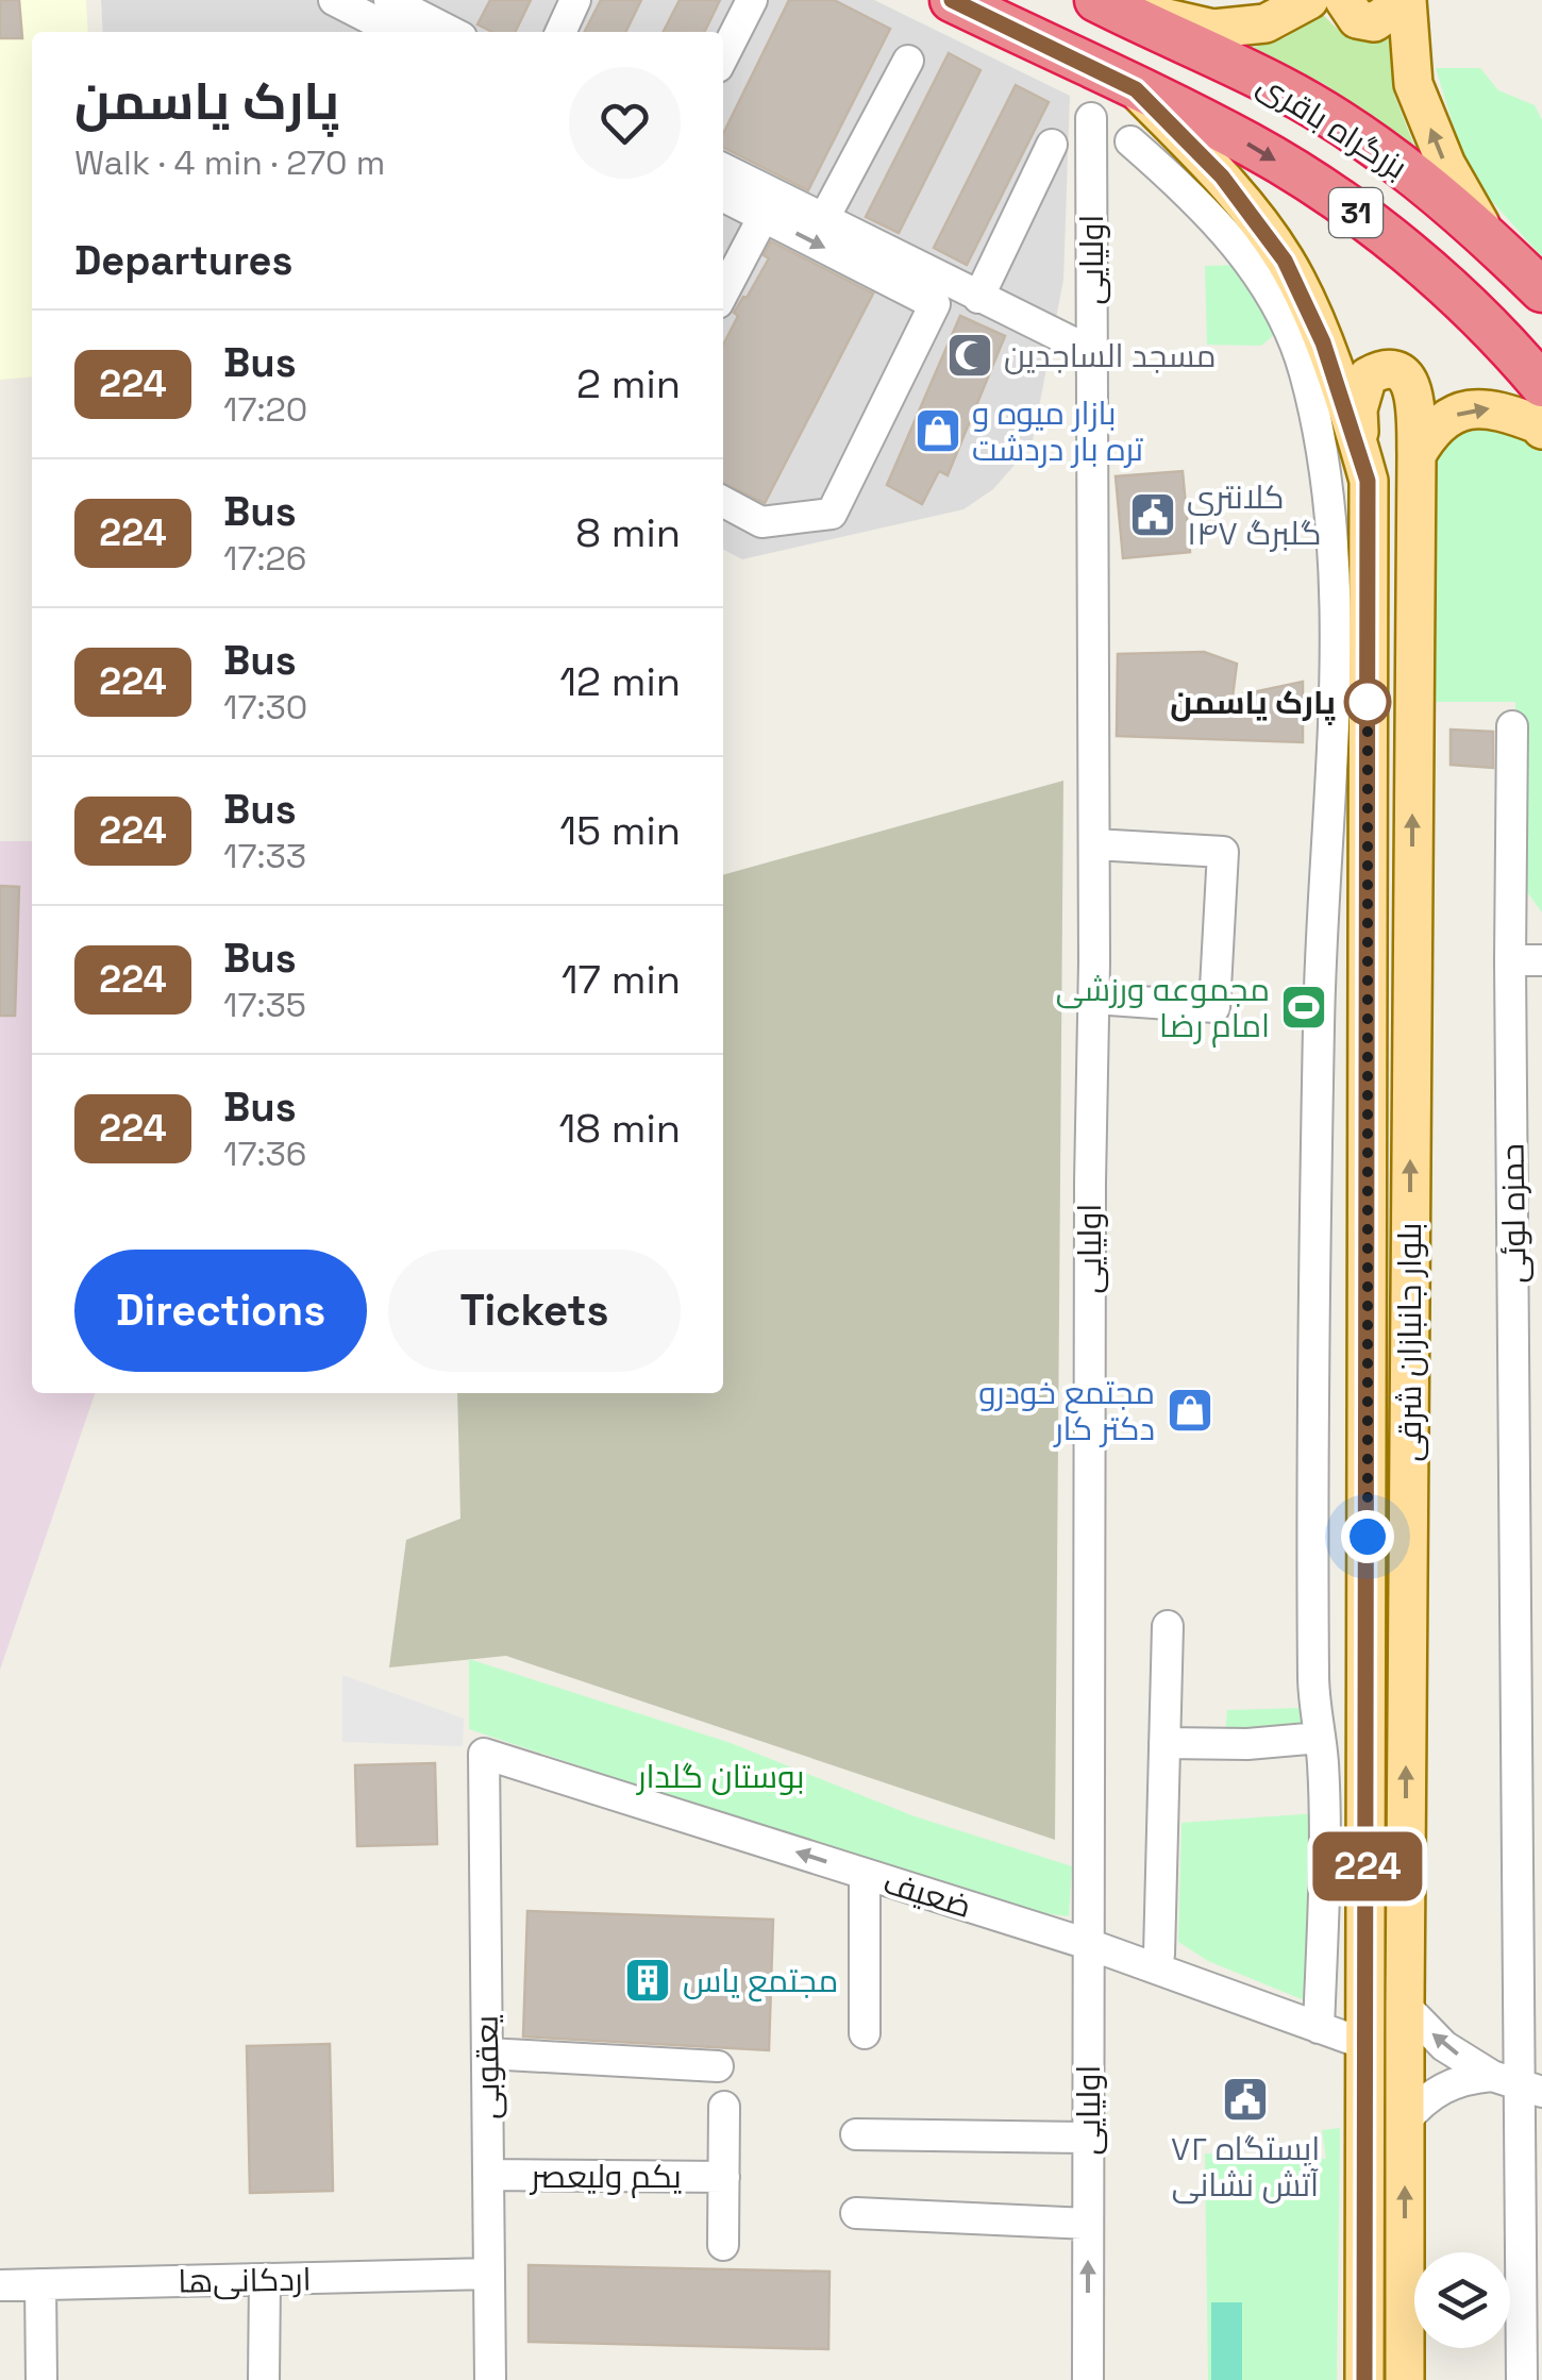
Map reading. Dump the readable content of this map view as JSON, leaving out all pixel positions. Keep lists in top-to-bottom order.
{
  "streets": {
    "highway": ["بزرگراه باقری", "31"],
    "main road": ["بلوار جانبازان شرقی"],
    "street": [
      "اولیایی",
      "حمزه لوئی",
      "ضعیف",
      "یعقوبی",
      "یکم ولیعصر",
      "اردکانی‌ها"
    ]
  },
  "crossings": [
    ["بزرگراه باقری", "بلوار جانبازان شرقی"],
    ["اولیایی", "ضعیف"],
    ["بلوار جانبازان شرقی", "ضعیف"],
    ["ضعیف", "یعقوبی"],
    ["یعقوبی", "یکم ولیعصر"],
    ["یعقوبی", "اردکانی‌ها"]
  ],
  "parks": ["بوستان گلدار"],
  "places": {
    "mosque": ["مسجد الساجدین"],
    "shop": ["بازار میوه و تره بار دردشت", "مجتمع خودرو دکتر کار"],
    "public building": ["کلانتری ۱۴۷ گلبرگ", "ایستگاه ۷۲ آتش نشانی"],
    "other": ["پارک یاسمن"],
    "sports": ["مجموعه ورزشی امام رضا"],
    "building": ["مجتمع یاس"]
  },
  "lines": ["bus line 224"],
  "page": {
    "on_map": "224",
    "heading": [
      ["پارک یاسمن", "Walk · 4 min · 270 m"],
      "Departures"
    ],
    "list": [
      {
        "mark": "224",
        "name": "Bus",
        "note": "17:20",
        "value": "2 min"
      },
      {
        "mark": "224",
        "name": "Bus",
        "note": "17:26",
        "value": "8 min"
      },
      {
        "mark": "224",
        "name": "Bus",
        "note": "17:30",
        "value": "12 min"
      },
      {
        "mark": "224",
        "name": "Bus",
        "note": "17:33",
        "value": "15 min"
      },
      {
        "mark": "224",
        "name": "Bus",
        "note": "17:35",
        "value": "17 min"
      },
      {
        "mark": "224",
        "name": "Bus",
        "note": "17:36",
        "value": "18 min"
      }
    ],
    "buttons": ["Directions", "Tickets"]
  }
}
